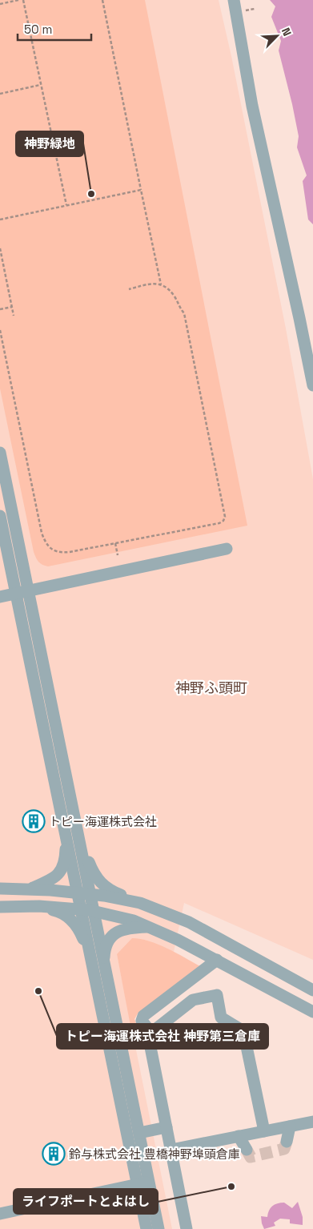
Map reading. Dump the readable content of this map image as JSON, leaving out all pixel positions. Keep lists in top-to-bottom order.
{
  "districts": ["神野ふ頭町"],
  "places": {
    "other": ["神野緑地", "トピー海運株式会社 神野第三倉庫", "ライフポートとよはし"],
    "building": ["トピー海運株式会社", "鈴与株式会社 豊橋神野埠頭倉庫"]
  },
  "scale_bar": "50 m",
  "north": "top right"
}
